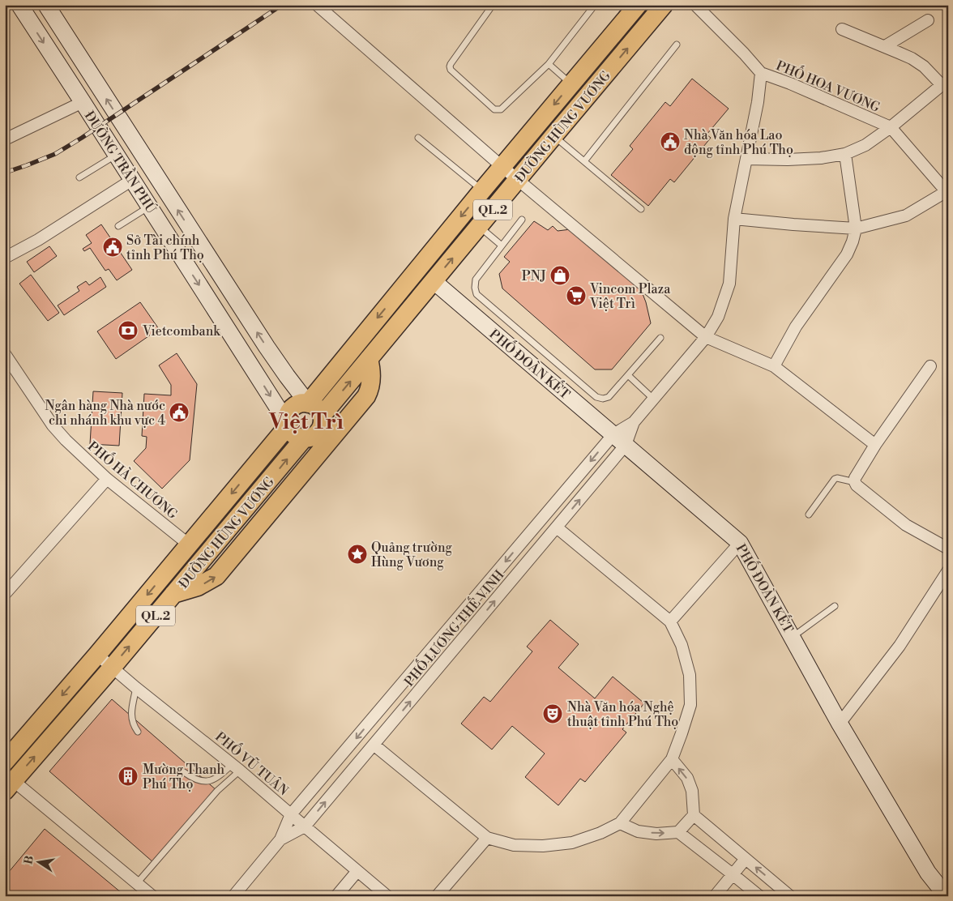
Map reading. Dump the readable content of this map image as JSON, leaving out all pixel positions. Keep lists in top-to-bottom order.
{
  "streets": {
    "main road": [
      "ĐƯỜNG HÙNG VƯƠNG",
      "ĐƯỜNG TRẦN PHÚ",
      "QL.2",
      "PHỐ ĐOÀN KẾT"
    ],
    "street": [
      "PHỐ HOA VƯƠNG",
      "PHỐ HÀ CHƯƠNG",
      "PHỐ LƯƠNG THẾ VINH",
      "PHỐ VŨ TUÂN"
    ]
  },
  "crossings": [
    ["PHỐ HOA VƯƠNG", "PHỐ LƯƠNG THẾ VINH"],
    ["ĐƯỜNG HÙNG VƯƠNG", "ĐƯỜNG TRẦN PHÚ"],
    ["ĐƯỜNG HÙNG VƯƠNG", "QL.2"],
    ["ĐƯỜNG HÙNG VƯƠNG", "PHỐ ĐOÀN KẾT"],
    ["ĐƯỜNG HÙNG VƯƠNG", "PHỐ HÀ CHƯƠNG"],
    ["ĐƯỜNG HÙNG VƯƠNG", "PHỐ VŨ TUÂN"],
    ["ĐƯỜNG TRẦN PHÚ", "QL.2"],
    ["PHỐ ĐOÀN KẾT", "PHỐ LƯƠNG THẾ VINH"],
    ["PHỐ LƯƠNG THẾ VINH", "PHỐ VŨ TUÂN"]
  ],
  "districts": ["Việt Trì"],
  "places": {
    "public building": ["Nhà Văn hóa Lao động tỉnh Phú Thọ", "Sở Tài chính tỉnh Phú Thọ", "Ngân hàng Nhà nước chi nhánh khu vực 4"],
    "shop": ["PNJ"],
    "supermarket": ["Vincom Plaza Việt Trì"],
    "bank": ["Vietcombank"],
    "place": ["Quảng trường Hùng Vương"],
    "theatre": ["Nhà Văn hóa Nghệ thuật tỉnh Phú Thọ"],
    "building": ["Mường Thanh Phú Thọ"]
  },
  "north": "left"
}
